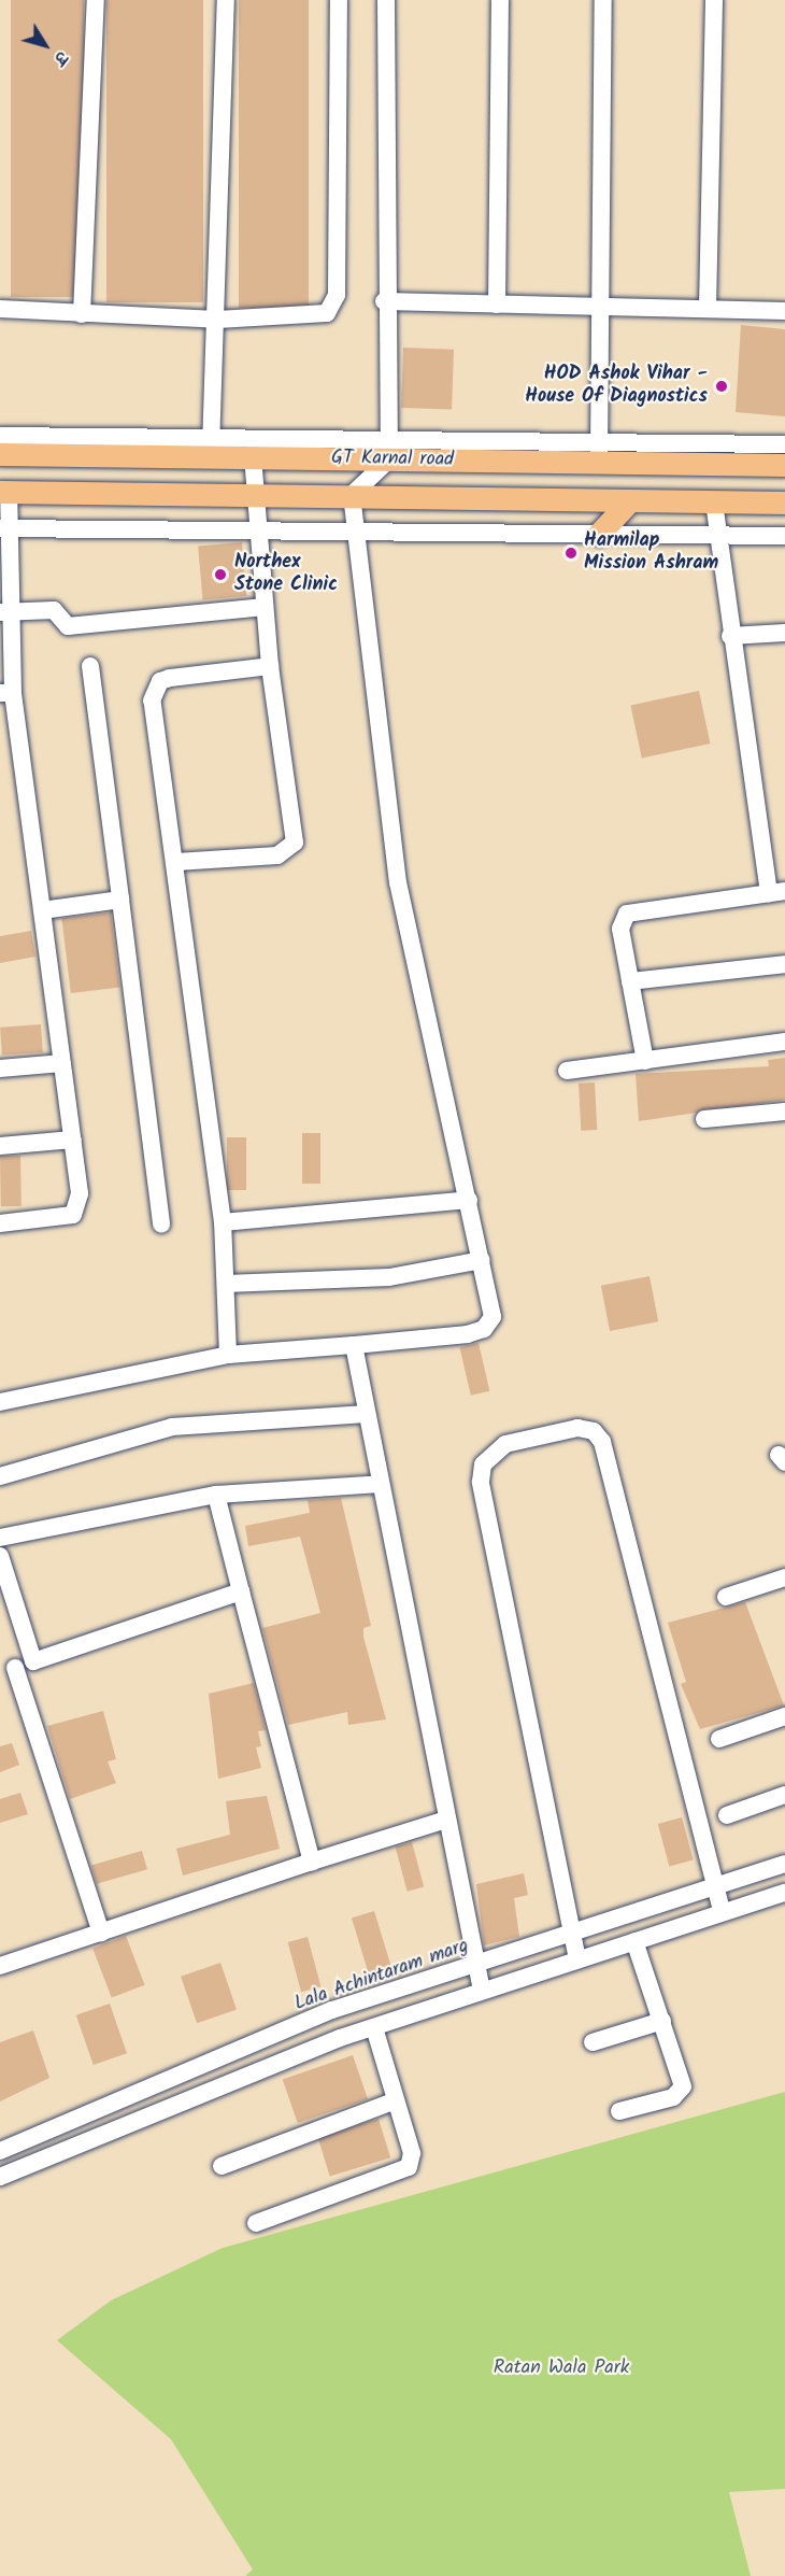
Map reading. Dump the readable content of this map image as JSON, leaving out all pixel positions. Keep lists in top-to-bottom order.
{
  "streets": {
    "main road": ["GT Karnal road"],
    "street": ["Lala Achintaram marg"]
  },
  "parks": ["Ratan Wala Park"],
  "places": ["HOD Ashok Vihar - House Of Diagnostics", "Harmilap Mission Ashram", "Northex Stone Clinic"],
  "north": "bottom right"
}
